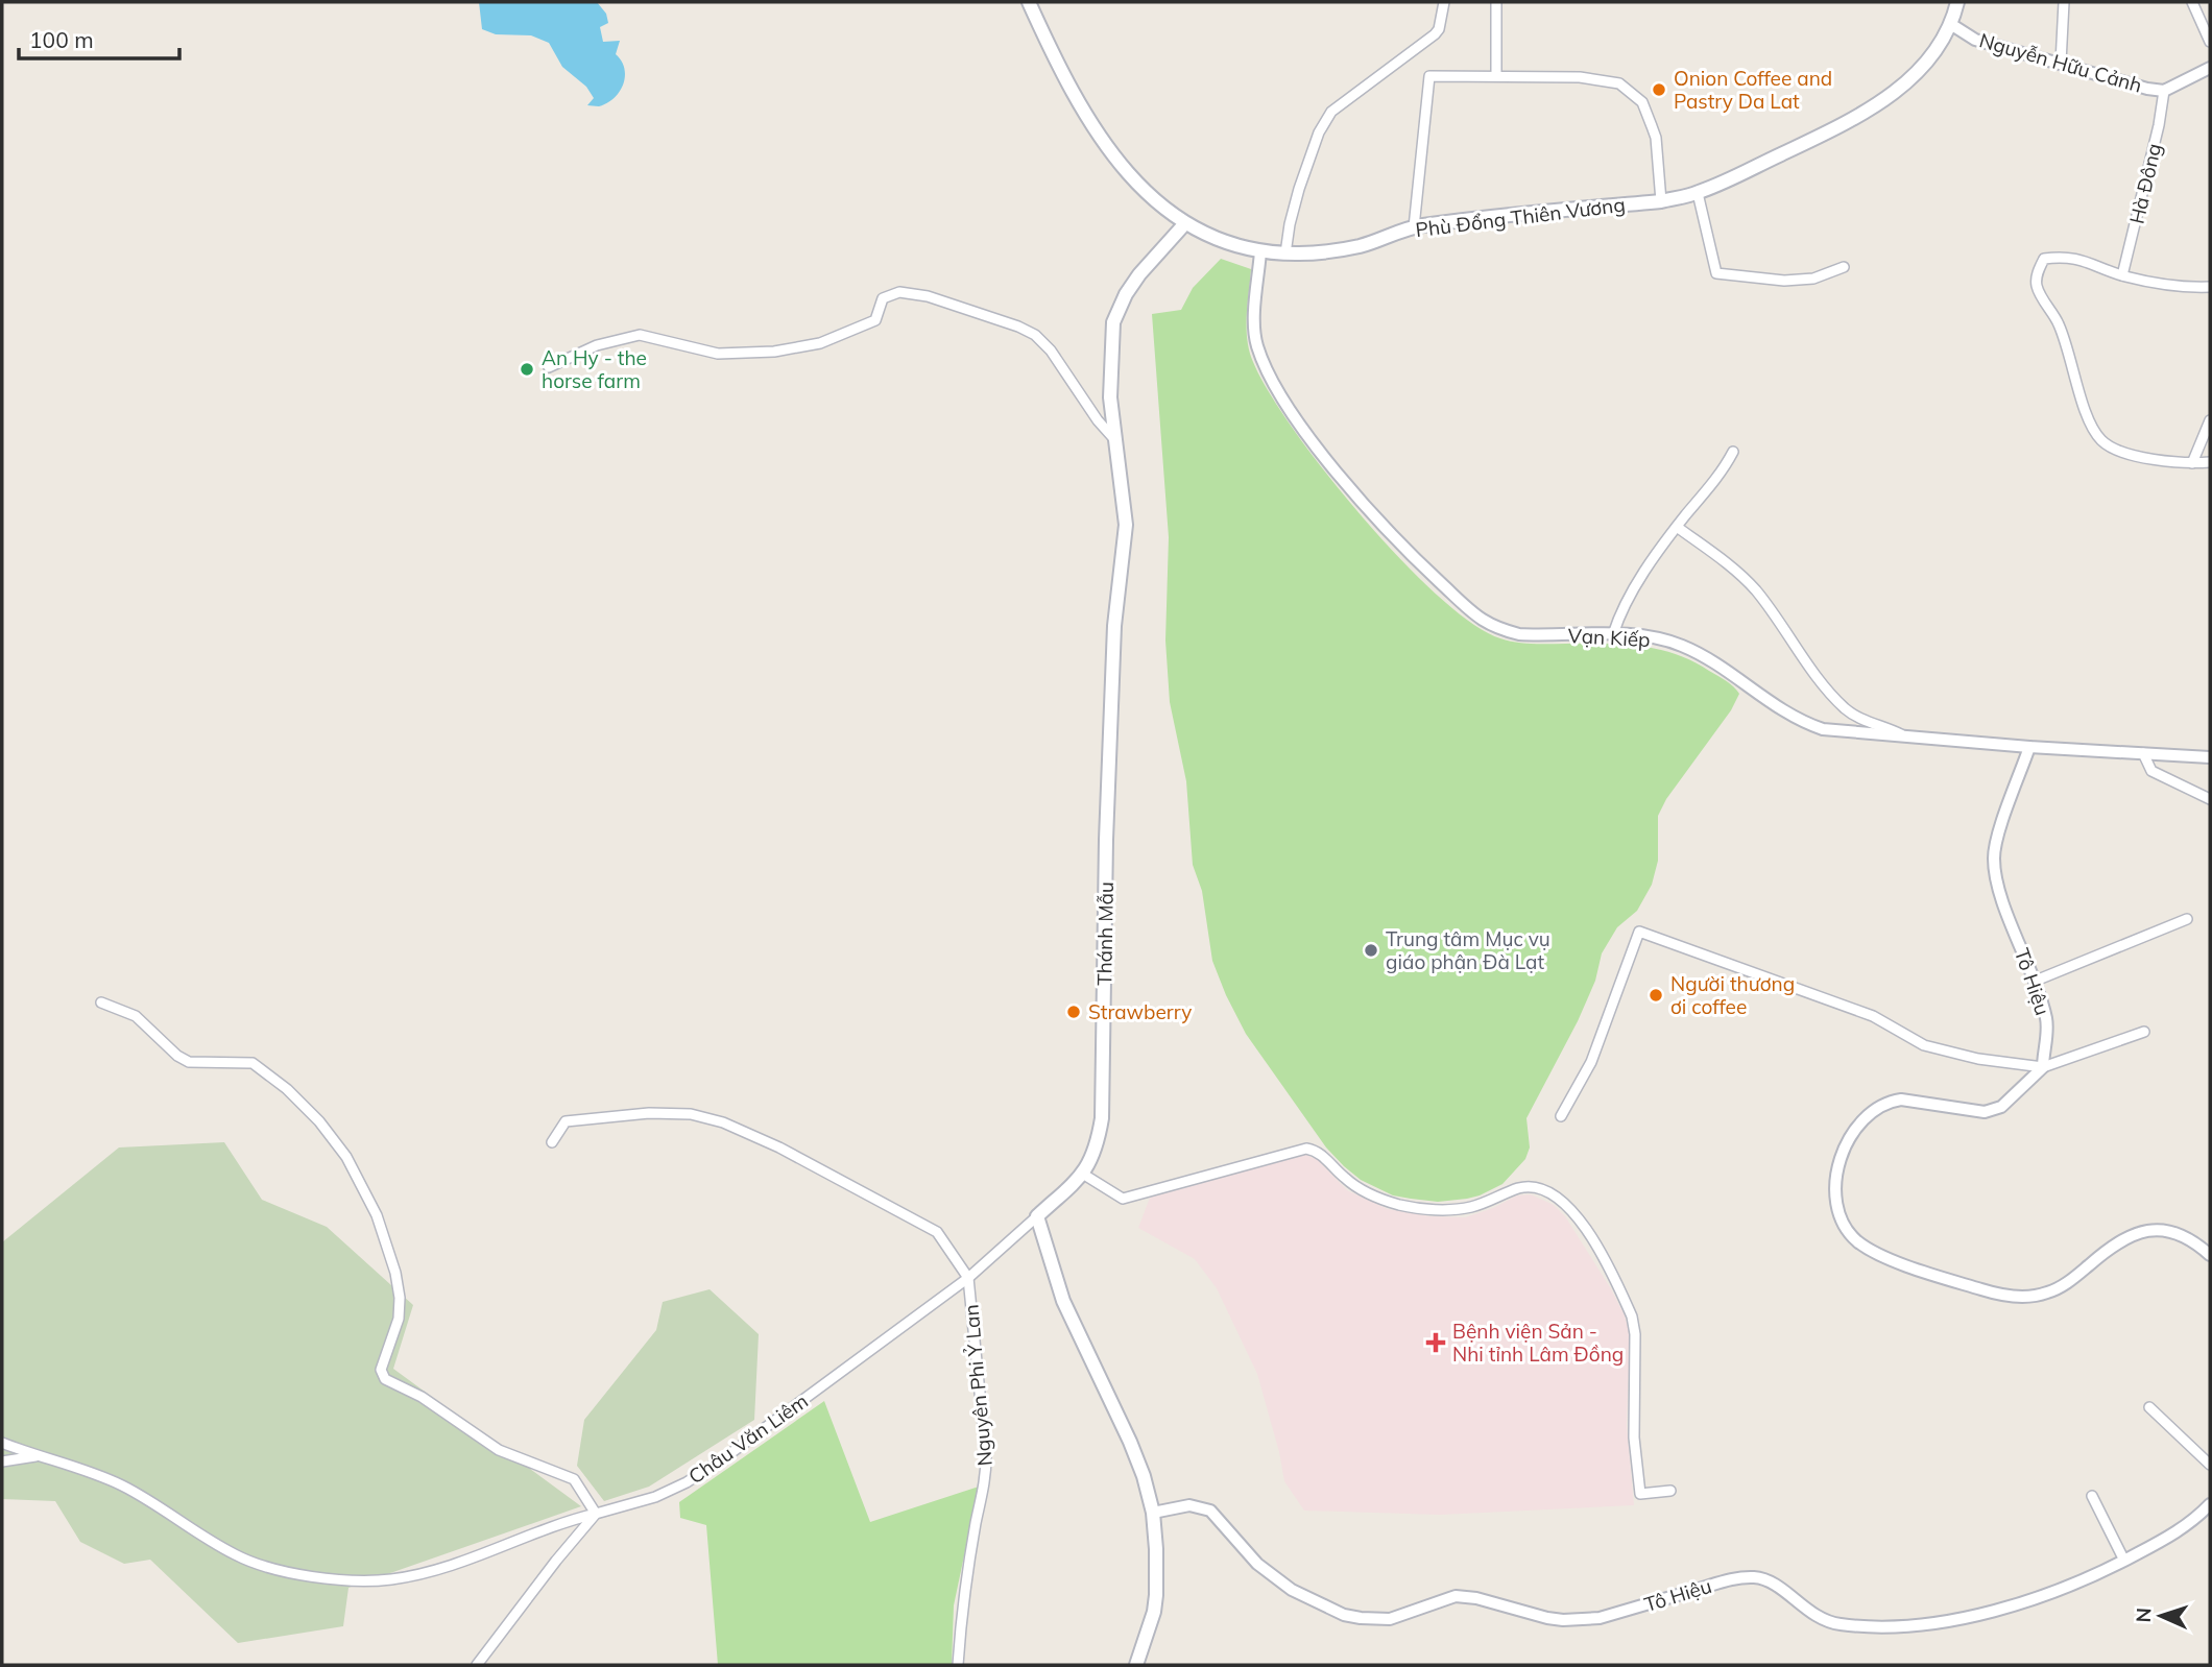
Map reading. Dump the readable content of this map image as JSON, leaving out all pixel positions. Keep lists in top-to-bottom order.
{
  "streets": {
    "main road": ["Phù Đổng Thiên Vương", "Thánh Mẫu"],
    "street": [
      "Nguyễn Hữu Cảnh",
      "Hà Đông",
      "Vạn Kiếp",
      "Tô Hiệu",
      "Nguyên Phi Ỷ Lan",
      "Châu Văn Liêm"
    ]
  },
  "crossings": [
    ["Nguyễn Hữu Cảnh", "Hà Đông"],
    ["Nguyễn Hữu Cảnh", "Phù Đổng Thiên Vương"],
    ["Phù Đổng Thiên Vương", "Vạn Kiếp"],
    ["Phù Đổng Thiên Vương", "Thánh Mẫu"],
    ["Vạn Kiếp", "Tô Hiệu"],
    ["Thánh Mẫu", "Châu Văn Liêm"],
    ["Nguyên Phi Ỷ Lan", "Châu Văn Liêm"]
  ],
  "places": {
    "other": [
      "Onion Coffee and Pastry Da Lat",
      "An Hy - the horse farm",
      "Trung tâm Mục vụ giáo phận Đà Lạt",
      "Người thương ơi coffee",
      "Strawberry"
    ],
    "health": ["Bệnh viện Sản - Nhi tỉnh Lâm Đồng"]
  },
  "scale_bar": "100 m",
  "north": "left"
}
